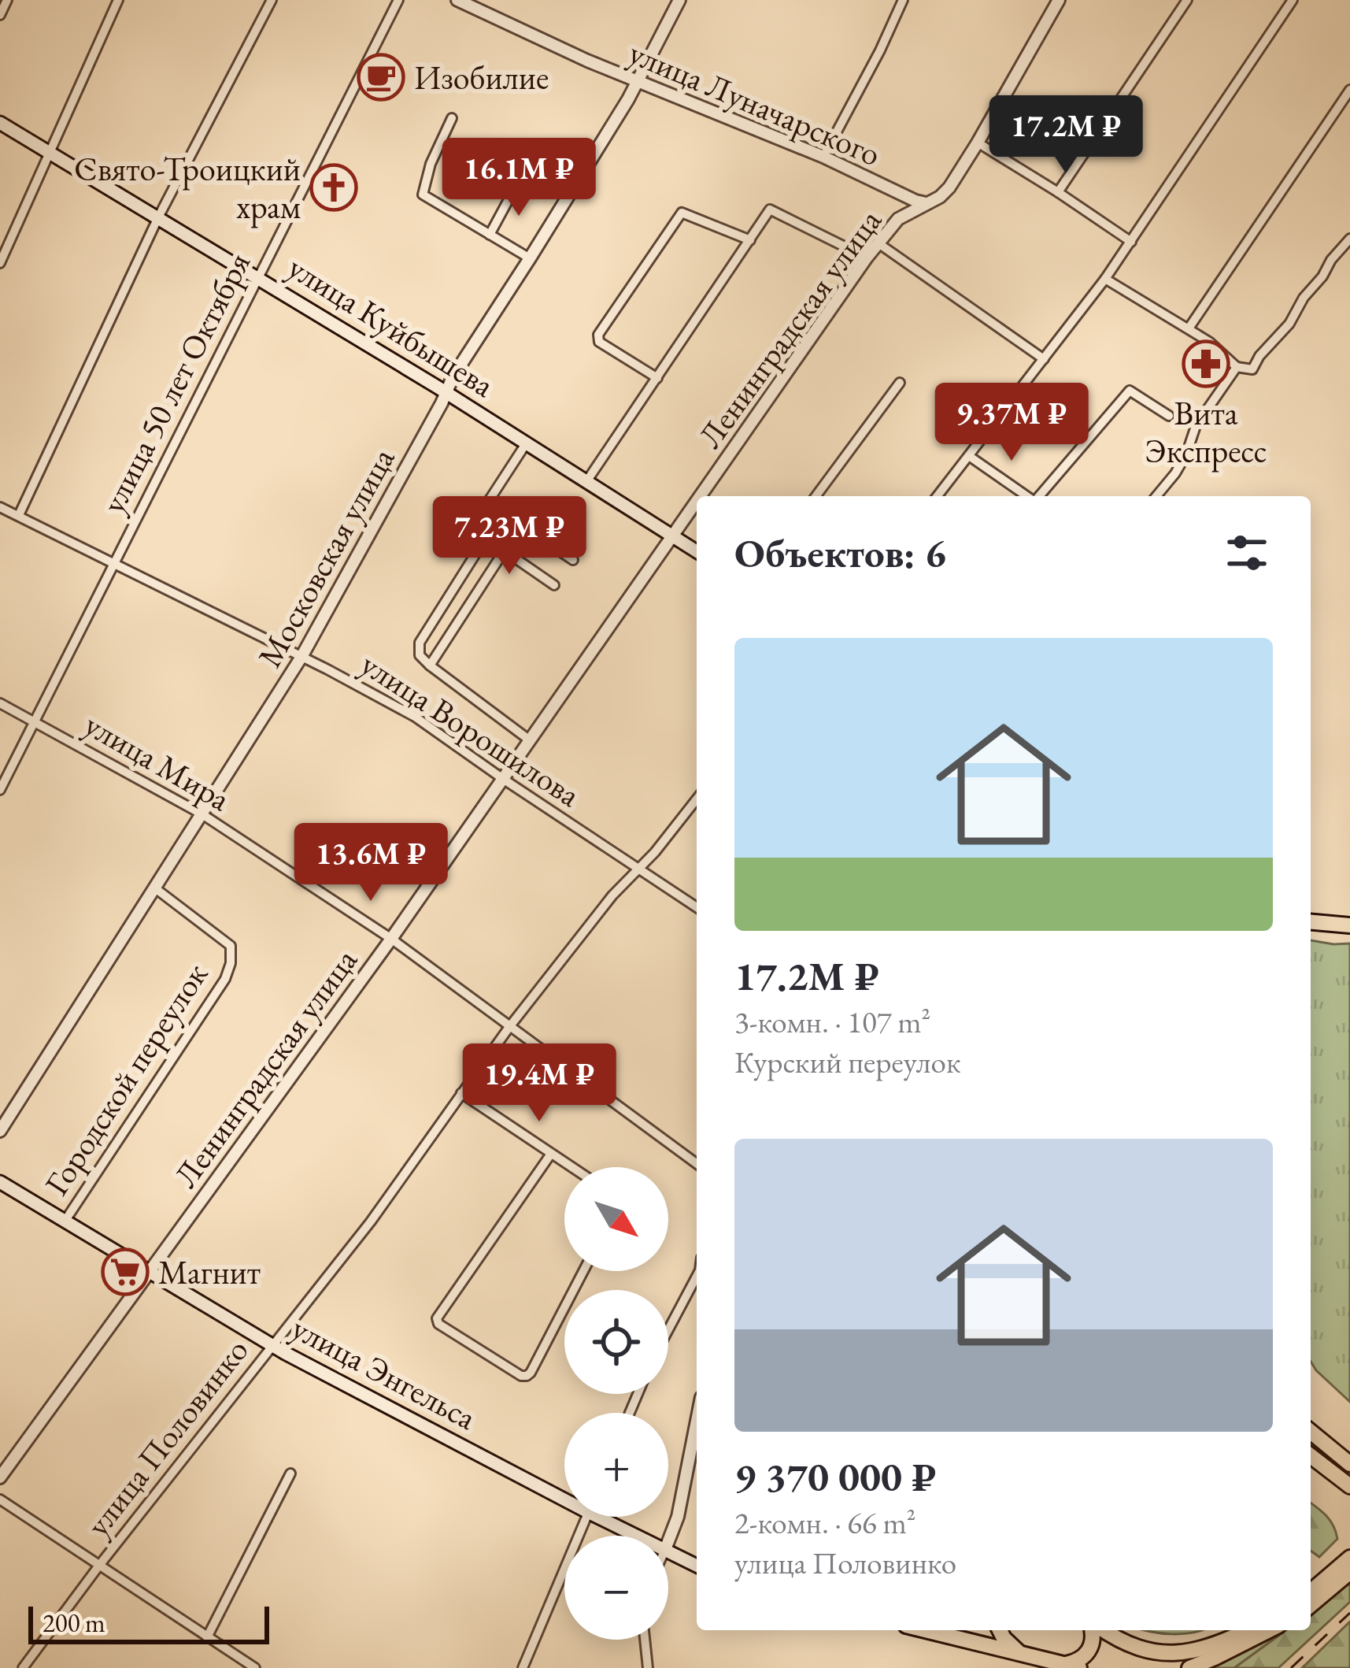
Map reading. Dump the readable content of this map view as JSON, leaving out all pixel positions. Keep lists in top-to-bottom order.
{
  "streets": {
    "main road": ["улица Куйбышева", "улица Энгельса"],
    "street": [
      "улица Луначарского",
      "Ленинградская улица",
      "улица 50 лет Октября",
      "Московская улица",
      "улица Ворошилова",
      "улица Мира",
      "Городской переулок",
      "улица Половинко"
    ]
  },
  "crossings": [
    ["улица Луначарского", "Ленинградская улица"],
    ["улица Луначарского", "Московская улица"],
    ["улица Куйбышева", "Ленинградская улица"],
    ["улица Куйбышева", "улица 50 лет Октября"],
    ["улица Куйбышева", "Московская улица"],
    ["Ленинградская улица", "улица Ворошилова"],
    ["Ленинградская улица", "улица Мира"],
    ["Ленинградская улица", "улица Энгельса"],
    ["улица 50 лет Октября", "улица Ворошилова"],
    ["улица 50 лет Октября", "улица Мира"],
    ["Московская улица", "улица Ворошилова"],
    ["Московская улица", "улица Мира"],
    ["Московская улица", "Городской переулок"],
    ["улица Ворошилова", "улица Половинко"],
    ["улица Мира", "улица Половинко"],
    ["Городской переулок", "улица Энгельса"],
    ["улица Энгельса", "улица Половинко"]
  ],
  "places": {
    "cafe": ["Изобилие"],
    "church": ["Свято-Троицкий храм"],
    "pharmacy": ["Вита Экспресс"],
    "supermarket": ["Магнит"]
  },
  "scale_bar": "200 m",
  "north": "bottom right",
  "page": {
    "price": [
      "17.2M ₽",
      "16.1M ₽",
      "9.37M ₽",
      "7.23M ₽",
      "13.6M ₽",
      "19.4M ₽"
    ],
    "heading": "Объектов: 6",
    "list": [
      {
        "name": "17.2M ₽",
        "note": "3-комн. · 107 m² · Курский переулок"
      },
      {
        "name": "9 370 000 ₽",
        "note": "2-комн. · 66 m² · улица Половинко"
      }
    ],
    "map_buttons": ["+", "−"],
    "scale": "200 m"
  }
}
